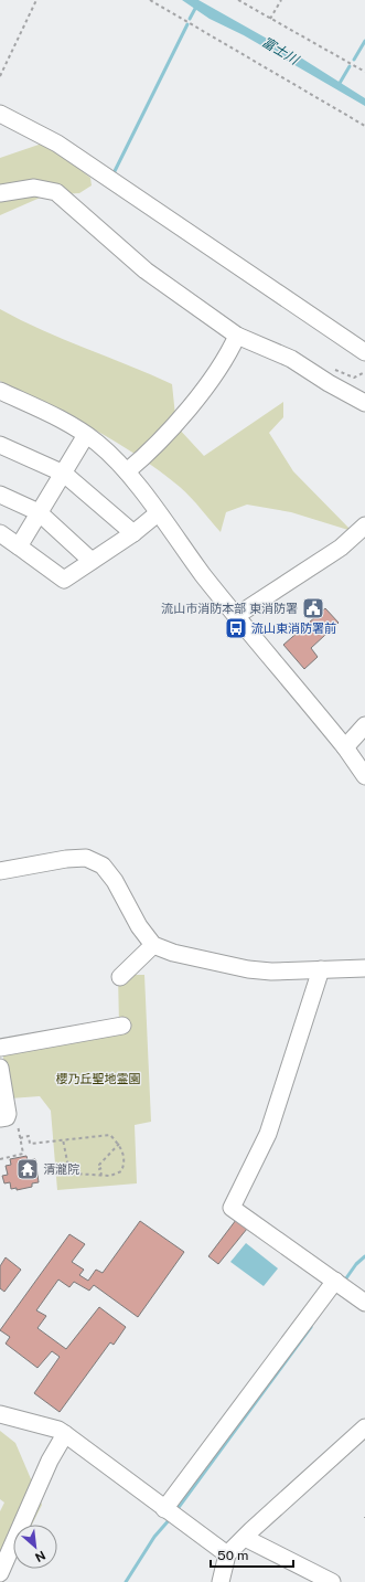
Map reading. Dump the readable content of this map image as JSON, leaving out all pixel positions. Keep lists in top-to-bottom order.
{
  "water": ["富士川"],
  "parks": ["櫻乃丘聖地霊園"],
  "places": {
    "public building": ["流山市消防本部 東消防署"],
    "bus stop": ["流山東消防署前"],
    "temple": ["清瀧院"]
  },
  "scale_bar": "50 m",
  "north": "bottom right"
}
